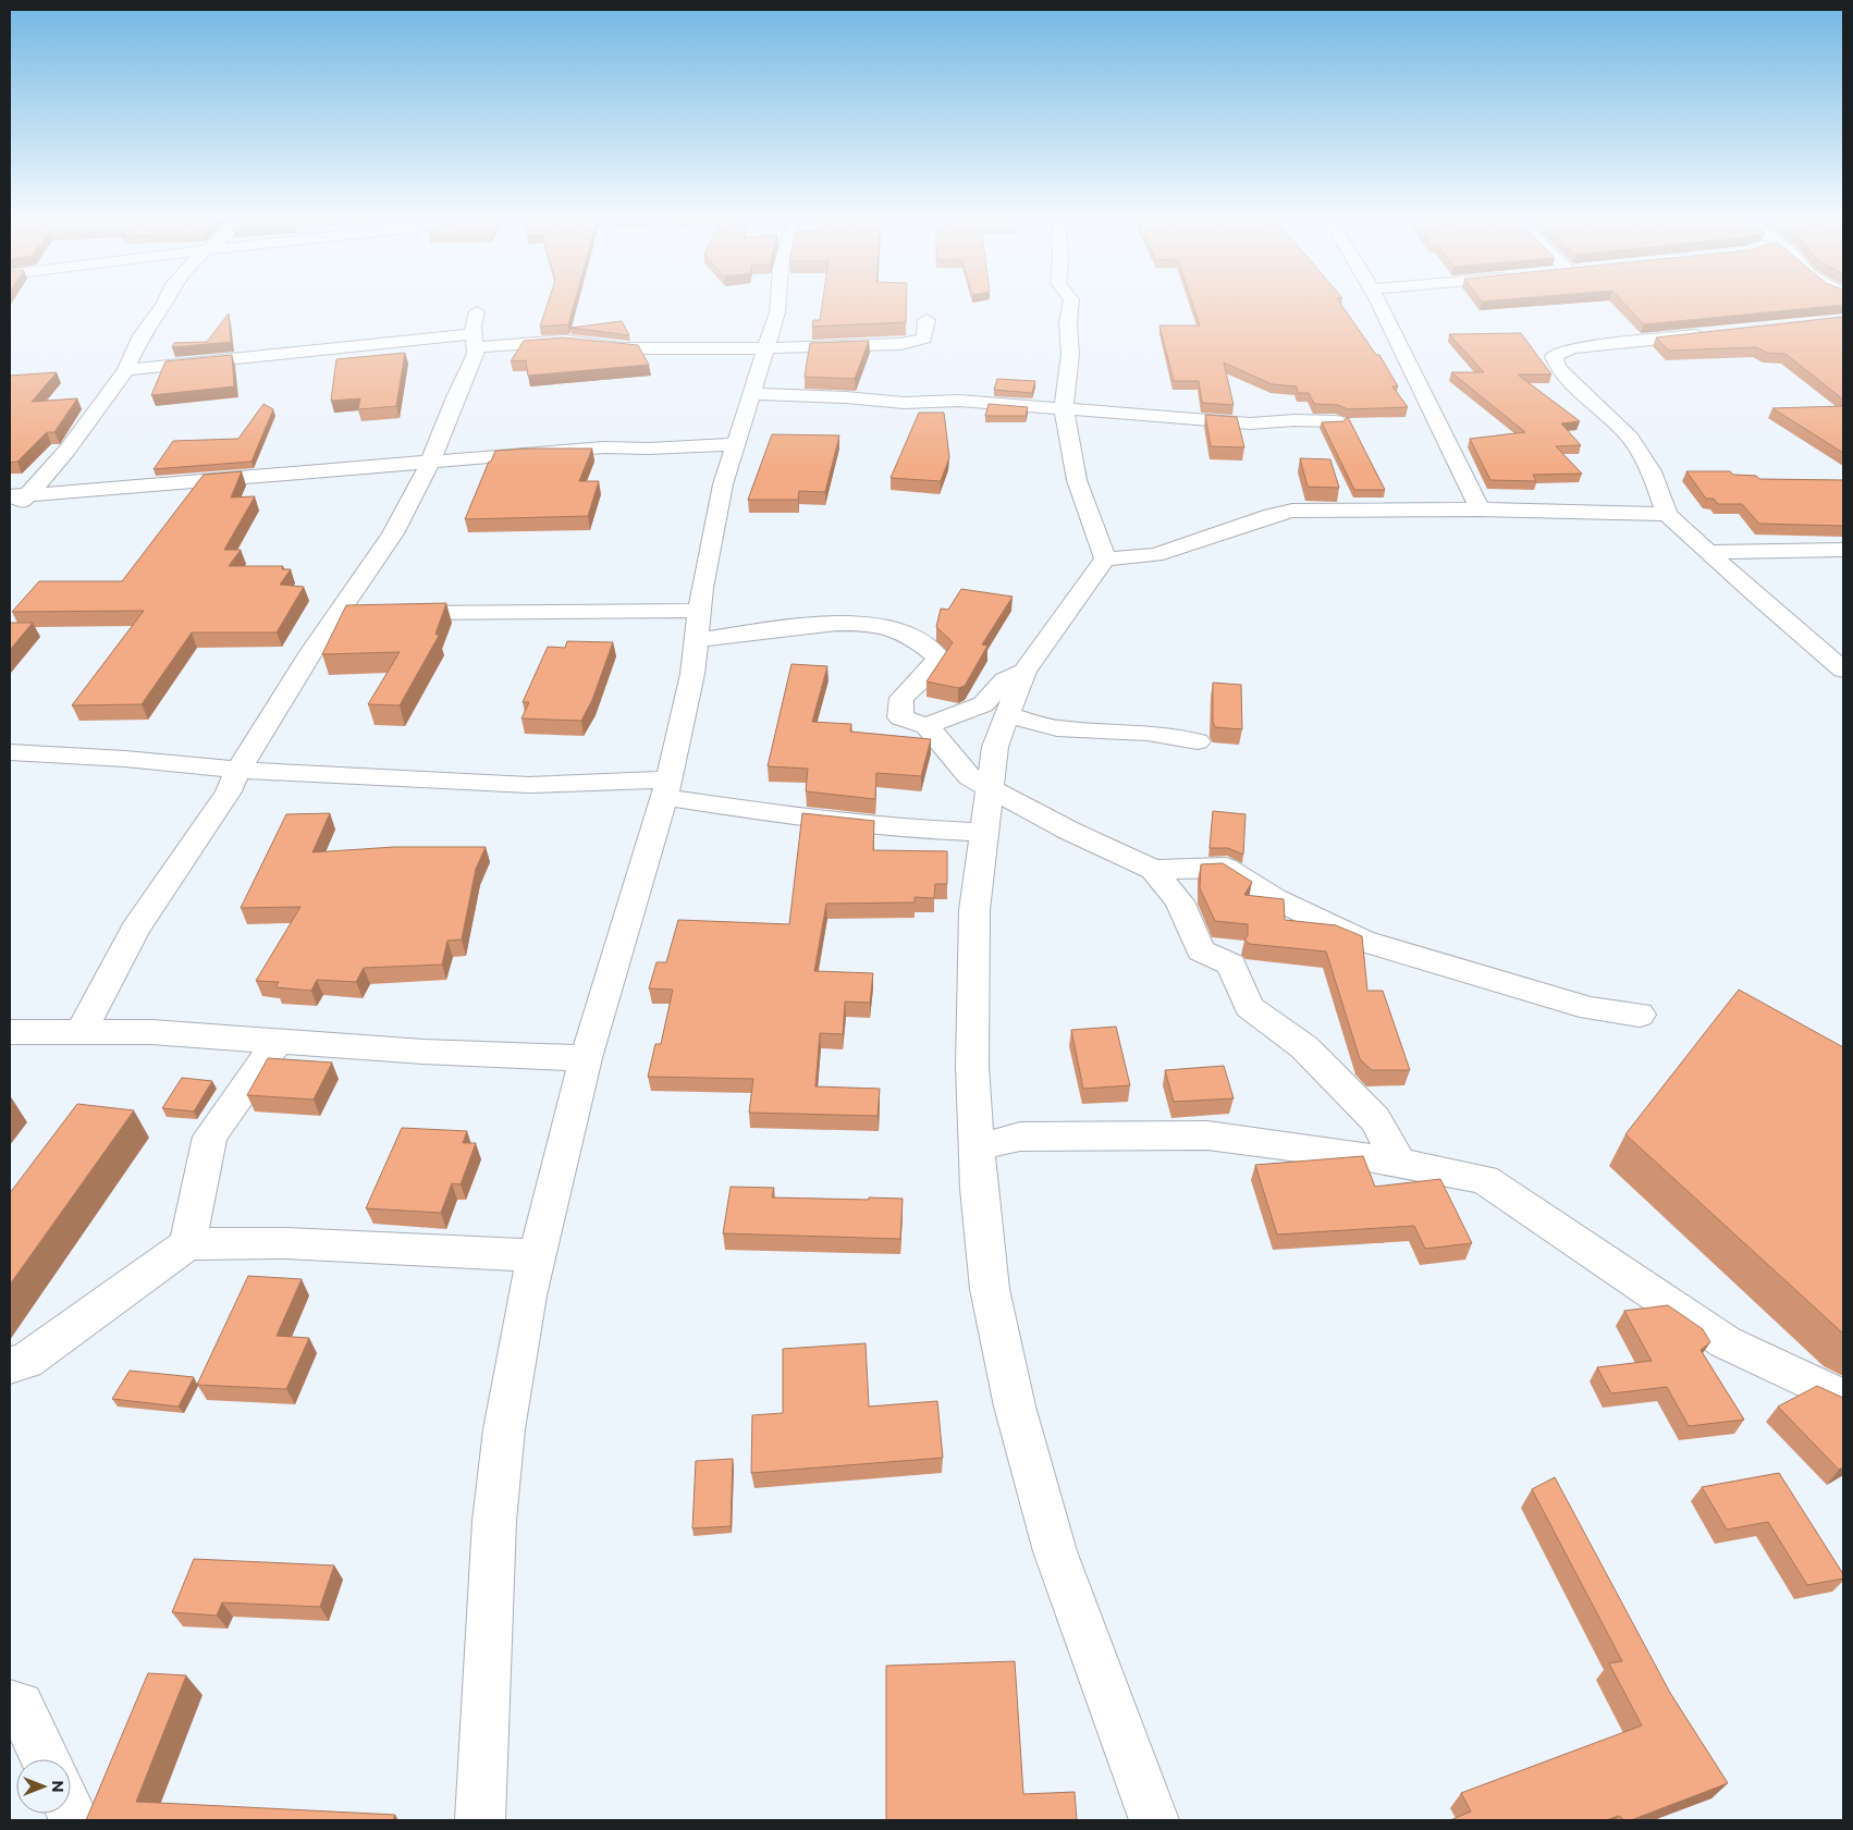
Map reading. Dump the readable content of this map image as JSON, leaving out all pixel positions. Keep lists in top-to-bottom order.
{
  "north": "right"
}
